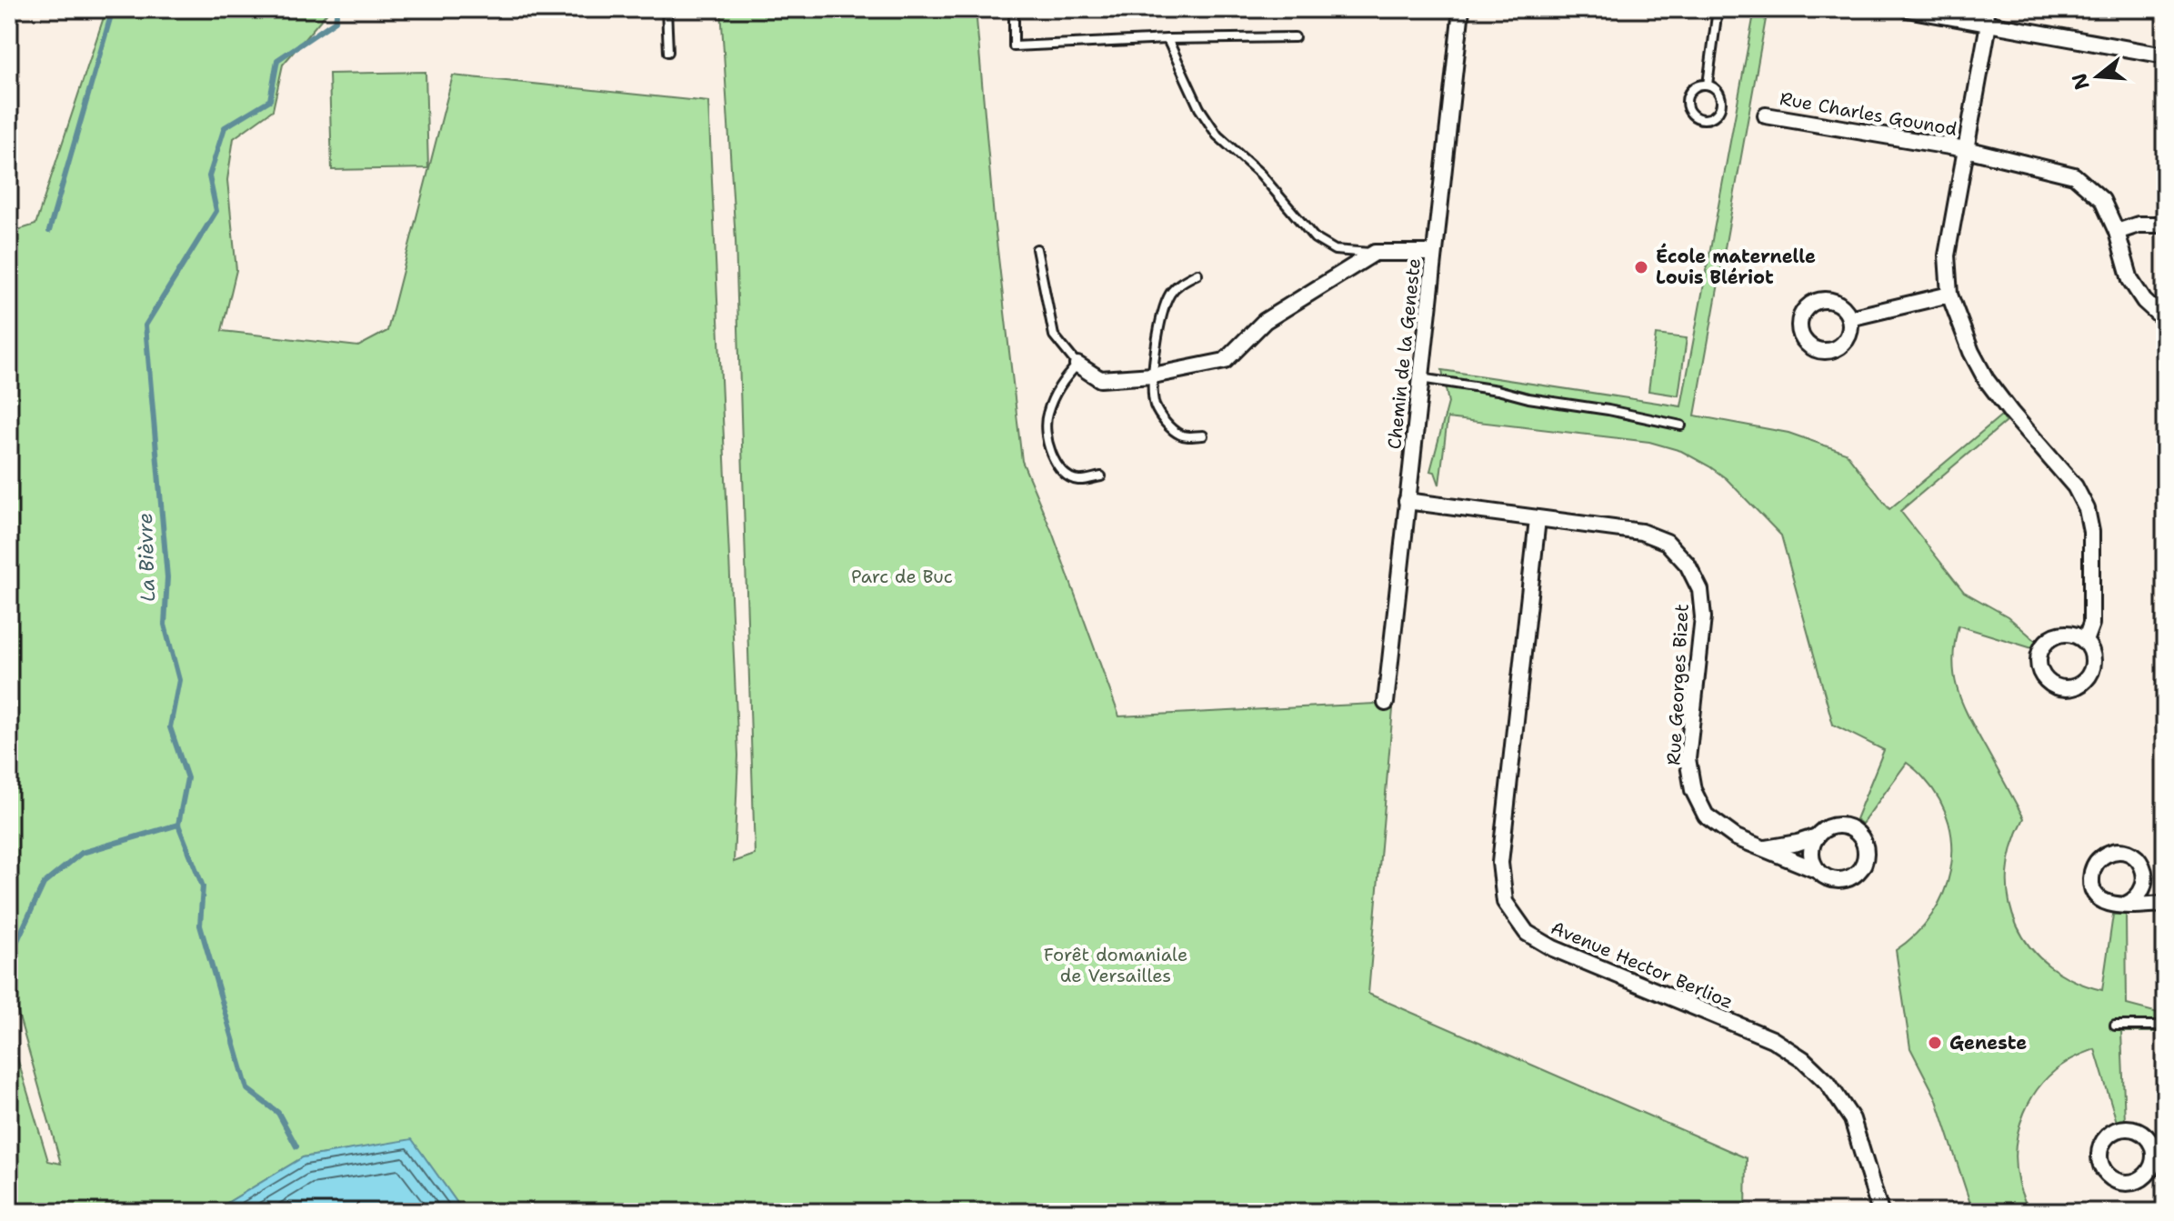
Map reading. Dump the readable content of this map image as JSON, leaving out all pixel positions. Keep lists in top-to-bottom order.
{
  "streets": {
    "street": [
      "Rue Charles Gounod",
      "Chemin de la Geneste",
      "Rue Georges Bizet",
      "Avenue Hector Berlioz"
    ]
  },
  "crossings": [
    ["Chemin de la Geneste", "Rue Georges Bizet"],
    ["Rue Georges Bizet", "Avenue Hector Berlioz"]
  ],
  "water": ["La Bièvre"],
  "parks": ["Parc de Buc", "Forêt domaniale de Versailles"],
  "places": ["École maternelle Louis Blériot", "Geneste"],
  "north": "left"
}
